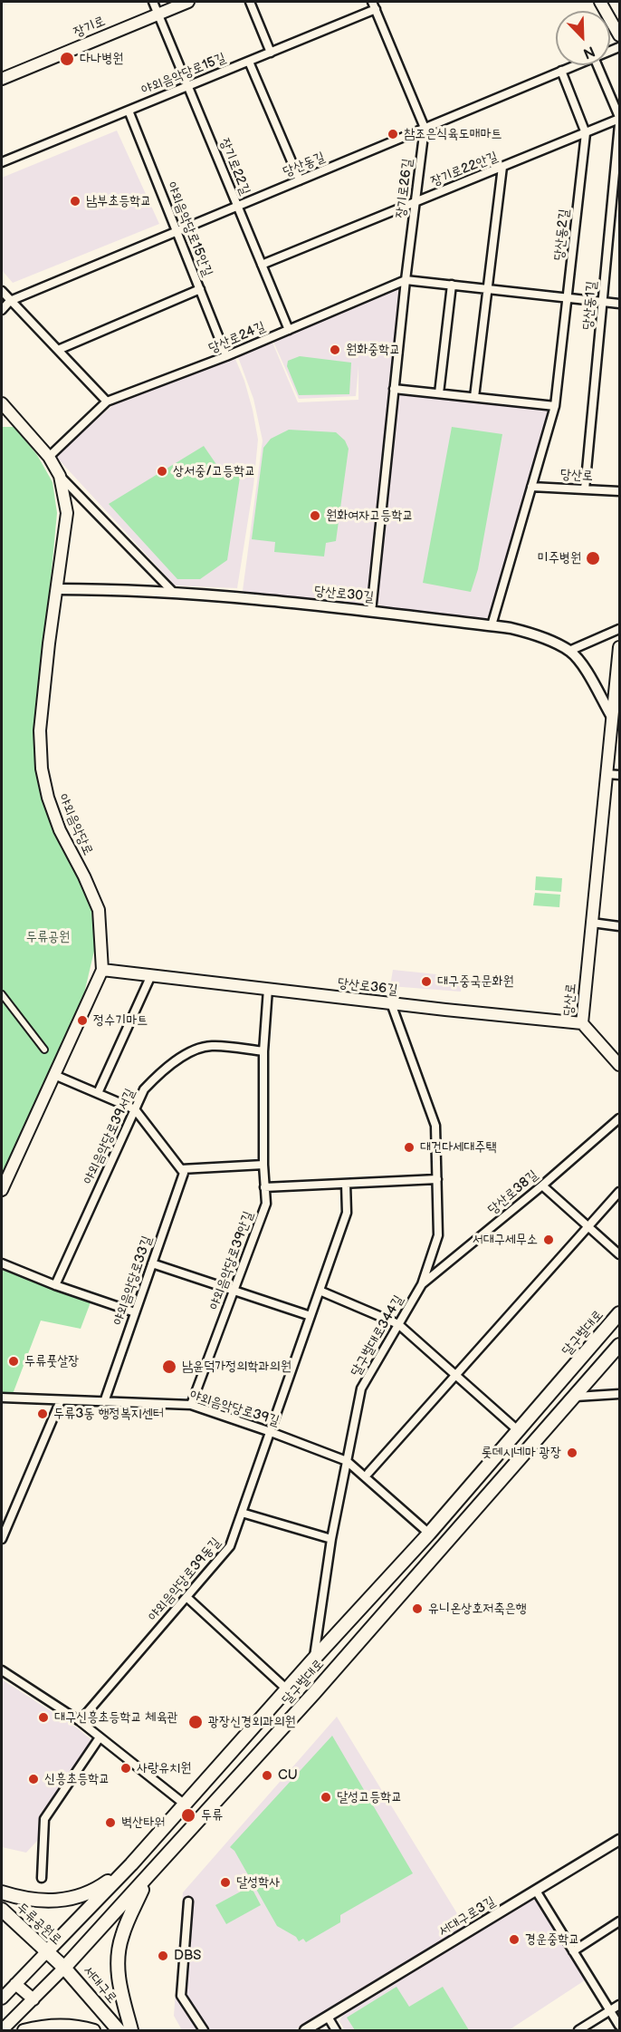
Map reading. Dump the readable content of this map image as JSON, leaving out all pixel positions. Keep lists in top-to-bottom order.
{
  "streets": {
    "main road": [
      "장기로",
      "당산로",
      "야외음악당로",
      "당산로36길",
      "달구벌대로",
      "두류공원로",
      "서대구로"
    ],
    "street": [
      "야외음악당로15길",
      "당산동길",
      "장기로22길",
      "장기로22안길",
      "장기로26길",
      "야외음악당로15안길",
      "당산동2길",
      "당산동1길",
      "당산로24길",
      "당산로30길",
      "야외음악당로39서길",
      "당산로38길",
      "야외음악당로39안길",
      "야외음악당로33길",
      "달구벌대로344길",
      "야외음악당로39길",
      "야외음악당로39동길",
      "서대구로3길"
    ]
  },
  "crossings": [
    ["장기로", "장기로22길"],
    ["야외음악당로15길", "장기로22길"],
    ["야외음악당로15길", "장기로26길"],
    ["야외음악당로15길", "야외음악당로15안길"],
    ["당산동길", "장기로22길"],
    ["당산동길", "장기로26길"],
    ["당산동길", "야외음악당로15안길"],
    ["당산동길", "당산동2길"],
    ["장기로22길", "장기로22안길"],
    ["장기로22길", "당산로24길"],
    ["장기로22안길", "장기로26길"],
    ["장기로22안길", "당산동2길"],
    ["장기로26길", "당산로24길"],
    ["장기로26길", "당산로30길"],
    ["야외음악당로15안길", "당산로24길"],
    ["당산동2길", "당산로24길"],
    ["당산동2길", "당산로"],
    ["당산동2길", "당산로30길"],
    ["당산동1길", "당산로24길"],
    ["당산동1길", "당산로"],
    ["당산로24길", "야외음악당로"],
    ["당산로", "당산로36길"],
    ["당산로30길", "야외음악당로"],
    ["야외음악당로", "당산로36길"],
    ["당산로36길", "야외음악당로39안길"],
    ["당산로36길", "달구벌대로344길"],
    ["야외음악당로39서길", "야외음악당로39안길"],
    ["야외음악당로39서길", "야외음악당로33길"],
    ["당산로38길", "달구벌대로344길"],
    ["야외음악당로39안길", "야외음악당로33길"],
    ["야외음악당로39안길", "야외음악당로39길"],
    ["야외음악당로33길", "야외음악당로39길"],
    ["달구벌대로", "달구벌대로344길"],
    ["달구벌대로", "야외음악당로39길"],
    ["달구벌대로", "야외음악당로39동길"],
    ["달구벌대로", "두류공원로"],
    ["달구벌대로", "서대구로"],
    ["달구벌대로344길", "야외음악당로39길"],
    ["야외음악당로39길", "야외음악당로39동길"],
    ["두류공원로", "서대구로"]
  ],
  "parks": ["두류공원"],
  "places": [
    "다나병원",
    "참조은식육도매마트",
    "남부초등학교",
    "원화중학교",
    "상서중/고등학교",
    "원화여자고등학교",
    "미주병원",
    "대구중국문화원",
    "정수기마트",
    "대건다세대주택",
    "서대구세무소",
    "두류풋살장",
    "남윤덕가정의학과의원",
    "두류3동 행정복지센터",
    "롯데시네마 광장",
    "유니온상호저축은행",
    "대구신흥초등학교 체육관",
    "광장신경외과의원",
    "사랑유치원",
    "CU",
    "신흥초등학교",
    "달성고등학교",
    "두류",
    "벽산타워",
    "달성학사",
    "경운중학교",
    "DBS"
  ],
  "north": "bottom right"
}
